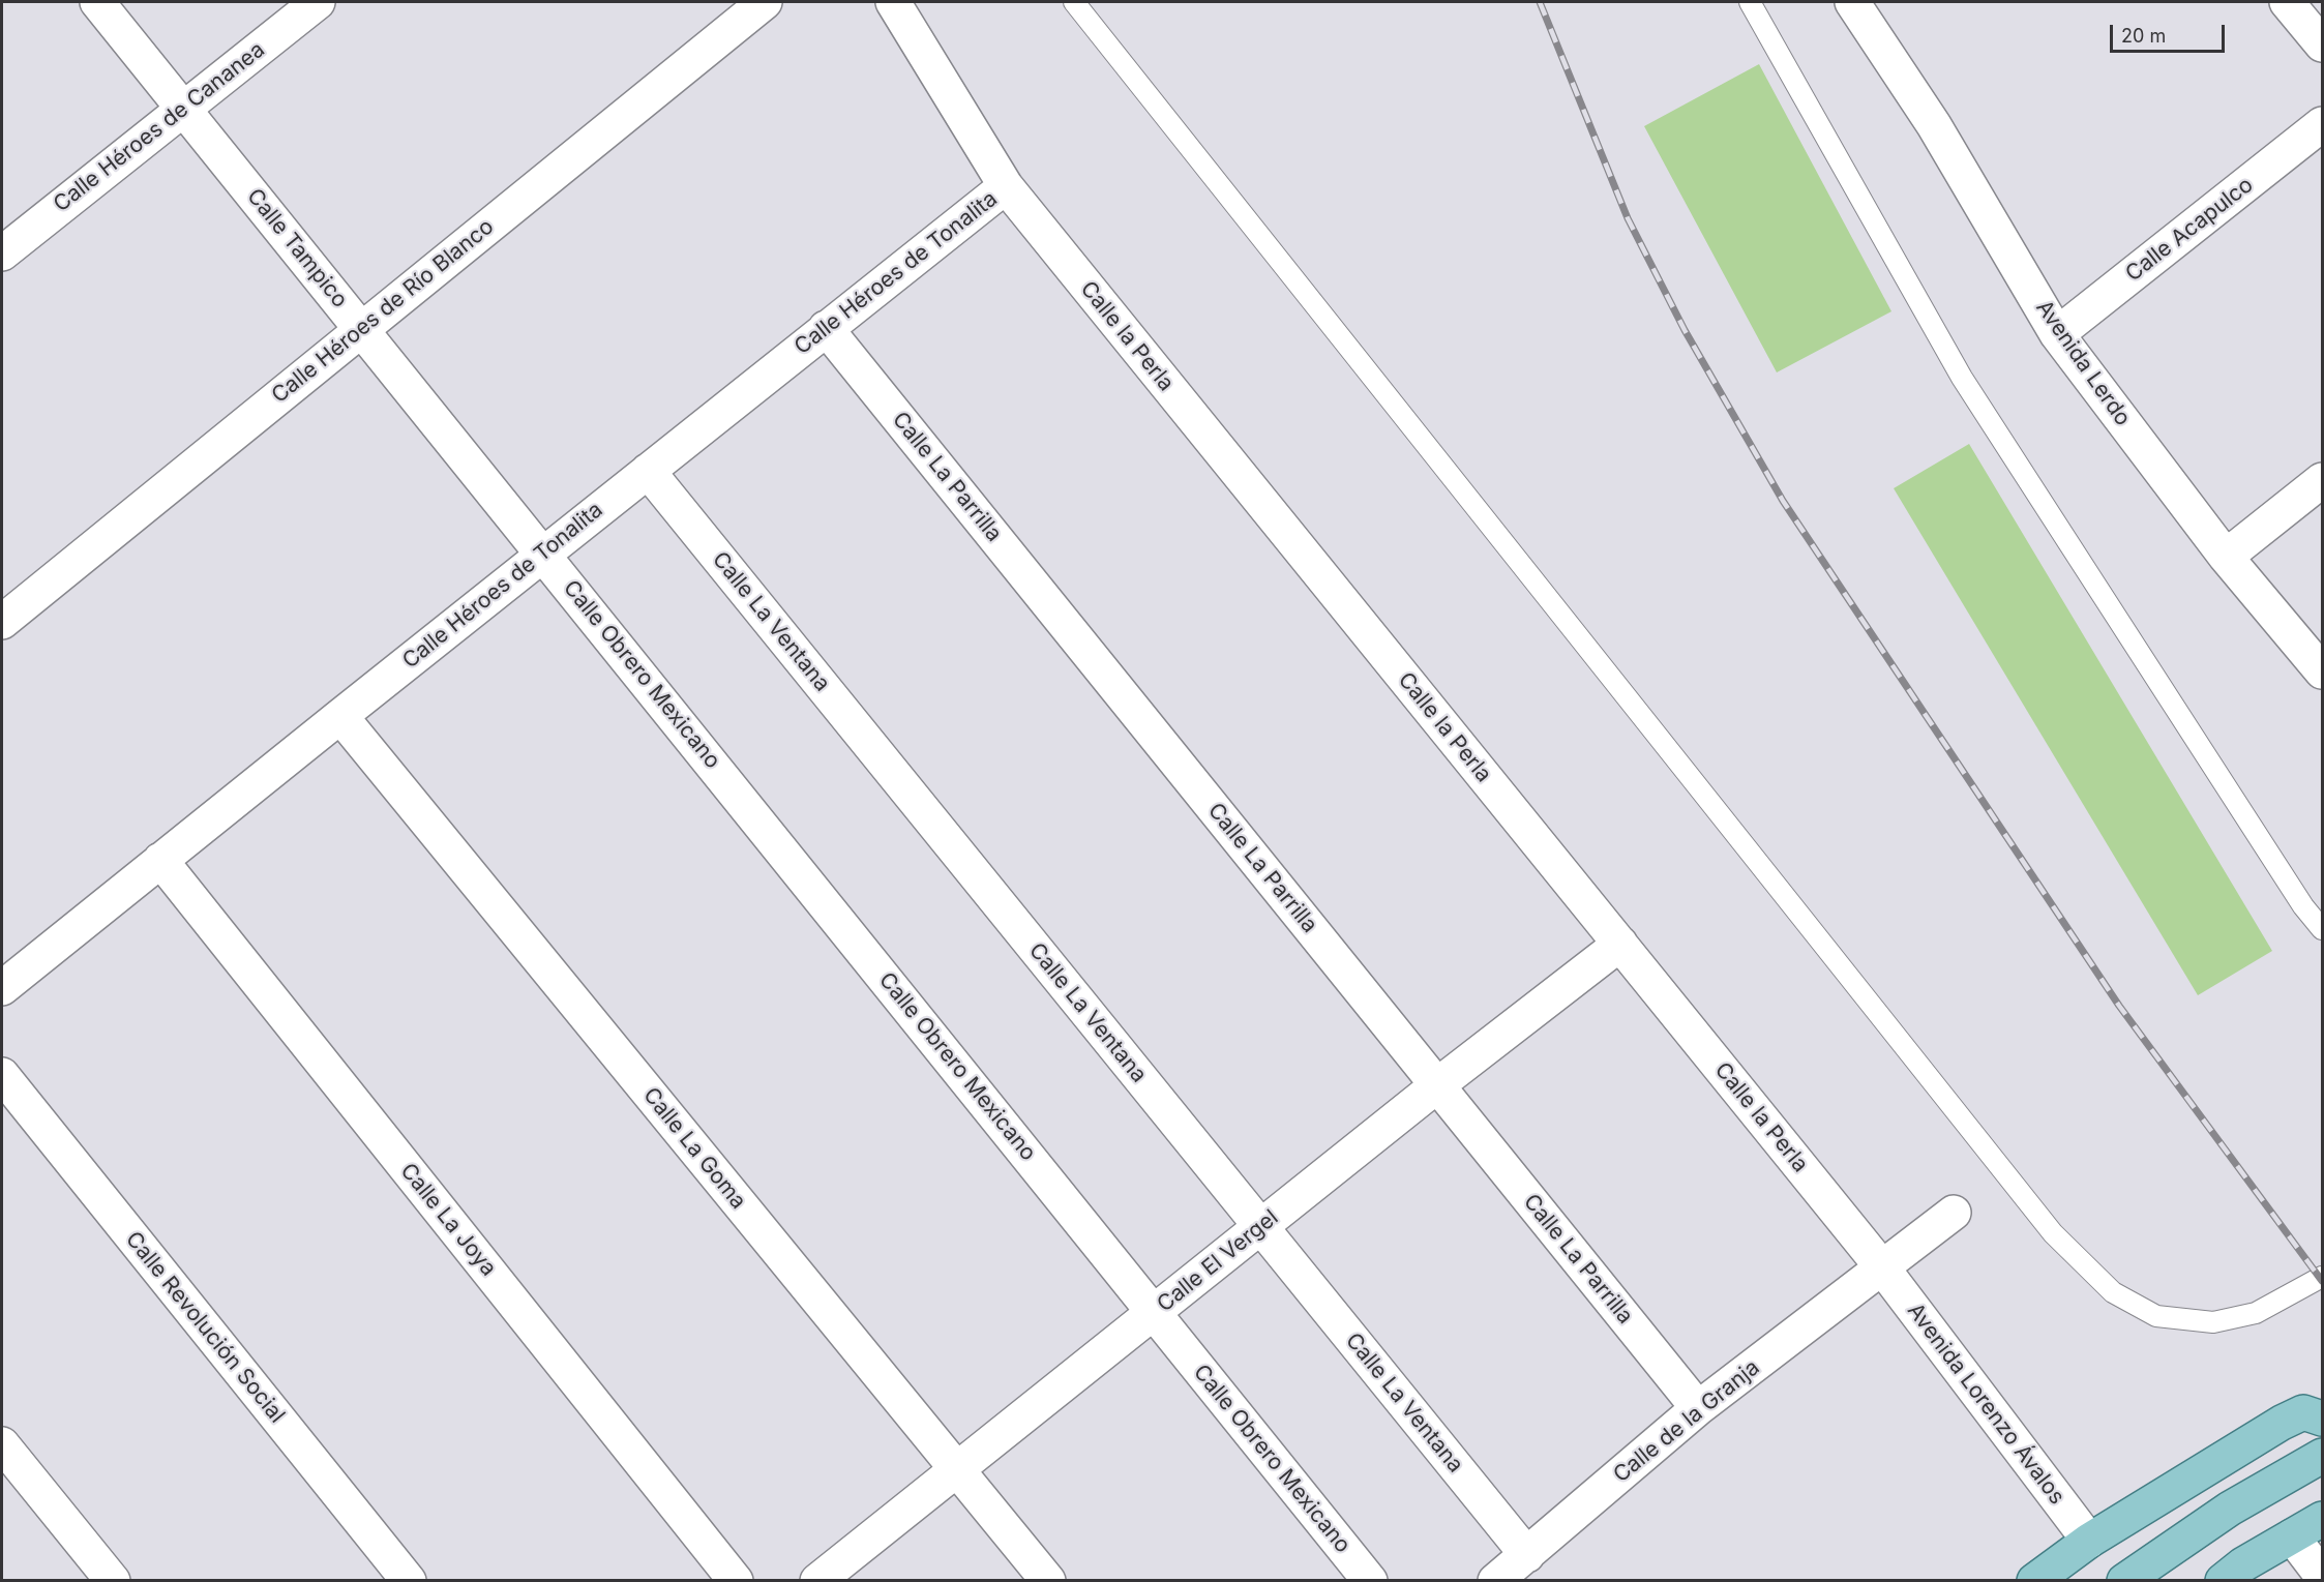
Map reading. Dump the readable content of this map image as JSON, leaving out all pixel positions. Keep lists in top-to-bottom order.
{
  "streets": {
    "street": [
      "Calle Héroes de Cananea",
      "Calle Acapulco",
      "Calle Tampico",
      "Calle Héroes de Tonalita",
      "Calle Héroes de Río Blanco",
      "Calle la Perla",
      "Avenida Lerdo",
      "Calle La Parrilla",
      "Calle La Ventana",
      "Calle Obrero Mexicano",
      "Calle La Goma",
      "Calle La Joya",
      "Calle El Vergel",
      "Calle Revolución Social",
      "Avenida Lorenzo Ávalos",
      "Calle de la Granja"
    ]
  },
  "crossings": [
    ["Calle Héroes de Cananea", "Calle Tampico"],
    ["Calle Acapulco", "Avenida Lerdo"],
    ["Calle Tampico", "Calle Héroes de Tonalita"],
    ["Calle Tampico", "Calle Héroes de Río Blanco"],
    ["Calle Tampico", "Calle Obrero Mexicano"],
    ["Calle Héroes de Tonalita", "Calle la Perla"],
    ["Calle Héroes de Tonalita", "Calle La Parrilla"],
    ["Calle Héroes de Tonalita", "Calle La Ventana"],
    ["Calle Héroes de Tonalita", "Calle Obrero Mexicano"],
    ["Calle Héroes de Tonalita", "Calle La Goma"],
    ["Calle Héroes de Tonalita", "Calle La Joya"],
    ["Calle la Perla", "Calle El Vergel"],
    ["Calle la Perla", "Avenida Lorenzo Ávalos"],
    ["Calle la Perla", "Calle de la Granja"],
    ["Calle La Parrilla", "Calle El Vergel"],
    ["Calle La Parrilla", "Calle de la Granja"],
    ["Calle La Ventana", "Calle El Vergel"],
    ["Calle La Ventana", "Calle de la Granja"],
    ["Calle Obrero Mexicano", "Calle El Vergel"],
    ["Calle La Goma", "Calle El Vergel"],
    ["Avenida Lorenzo Ávalos", "Calle de la Granja"]
  ],
  "scale_bar": "20 m"
}
